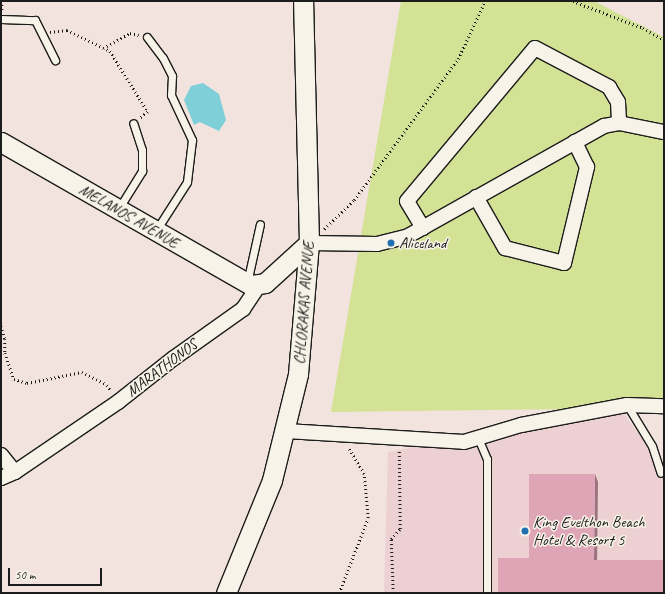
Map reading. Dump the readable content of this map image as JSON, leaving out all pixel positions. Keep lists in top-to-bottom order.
{
  "streets": {
    "main road": ["MELANOS AVENUE", "CHLORAKAS AVENUE", "MARATHONOS"]
  },
  "crossings": [
    ["MELANOS AVENUE", "MARATHONOS"],
    ["CHLORAKAS AVENUE", "MARATHONOS"]
  ],
  "places": ["Aliceland", "King Evelthon Beach Hotel & Resort 5"],
  "scale_bar": "50 m"
}
